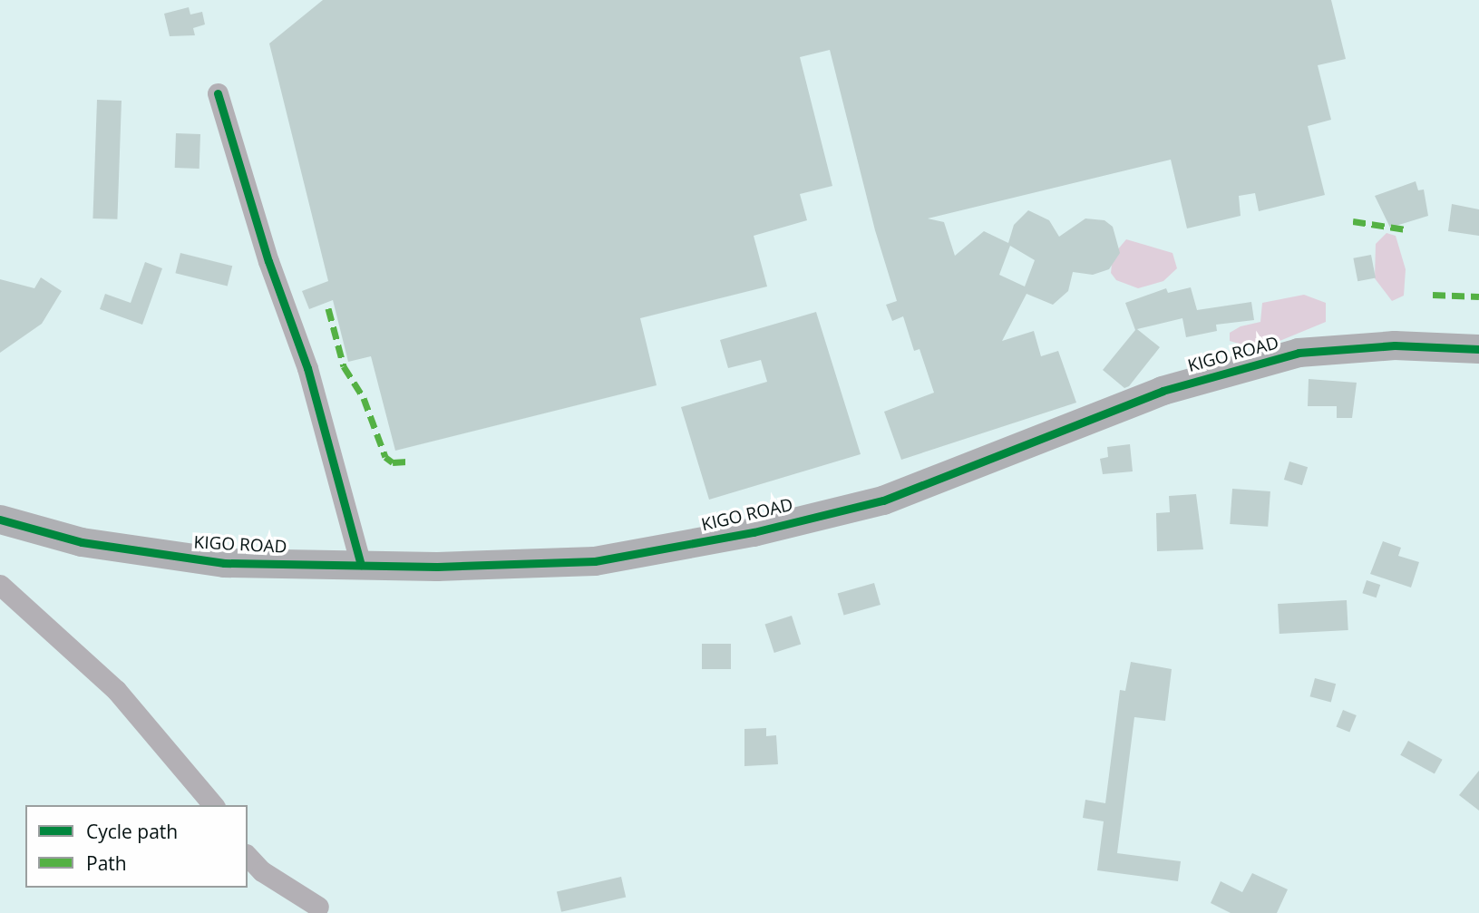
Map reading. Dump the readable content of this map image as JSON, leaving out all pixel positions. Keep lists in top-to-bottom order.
{
  "streets": {
    "street": ["KIGO ROAD"]
  },
  "legend": ["Cycle path", "Path"]
}
